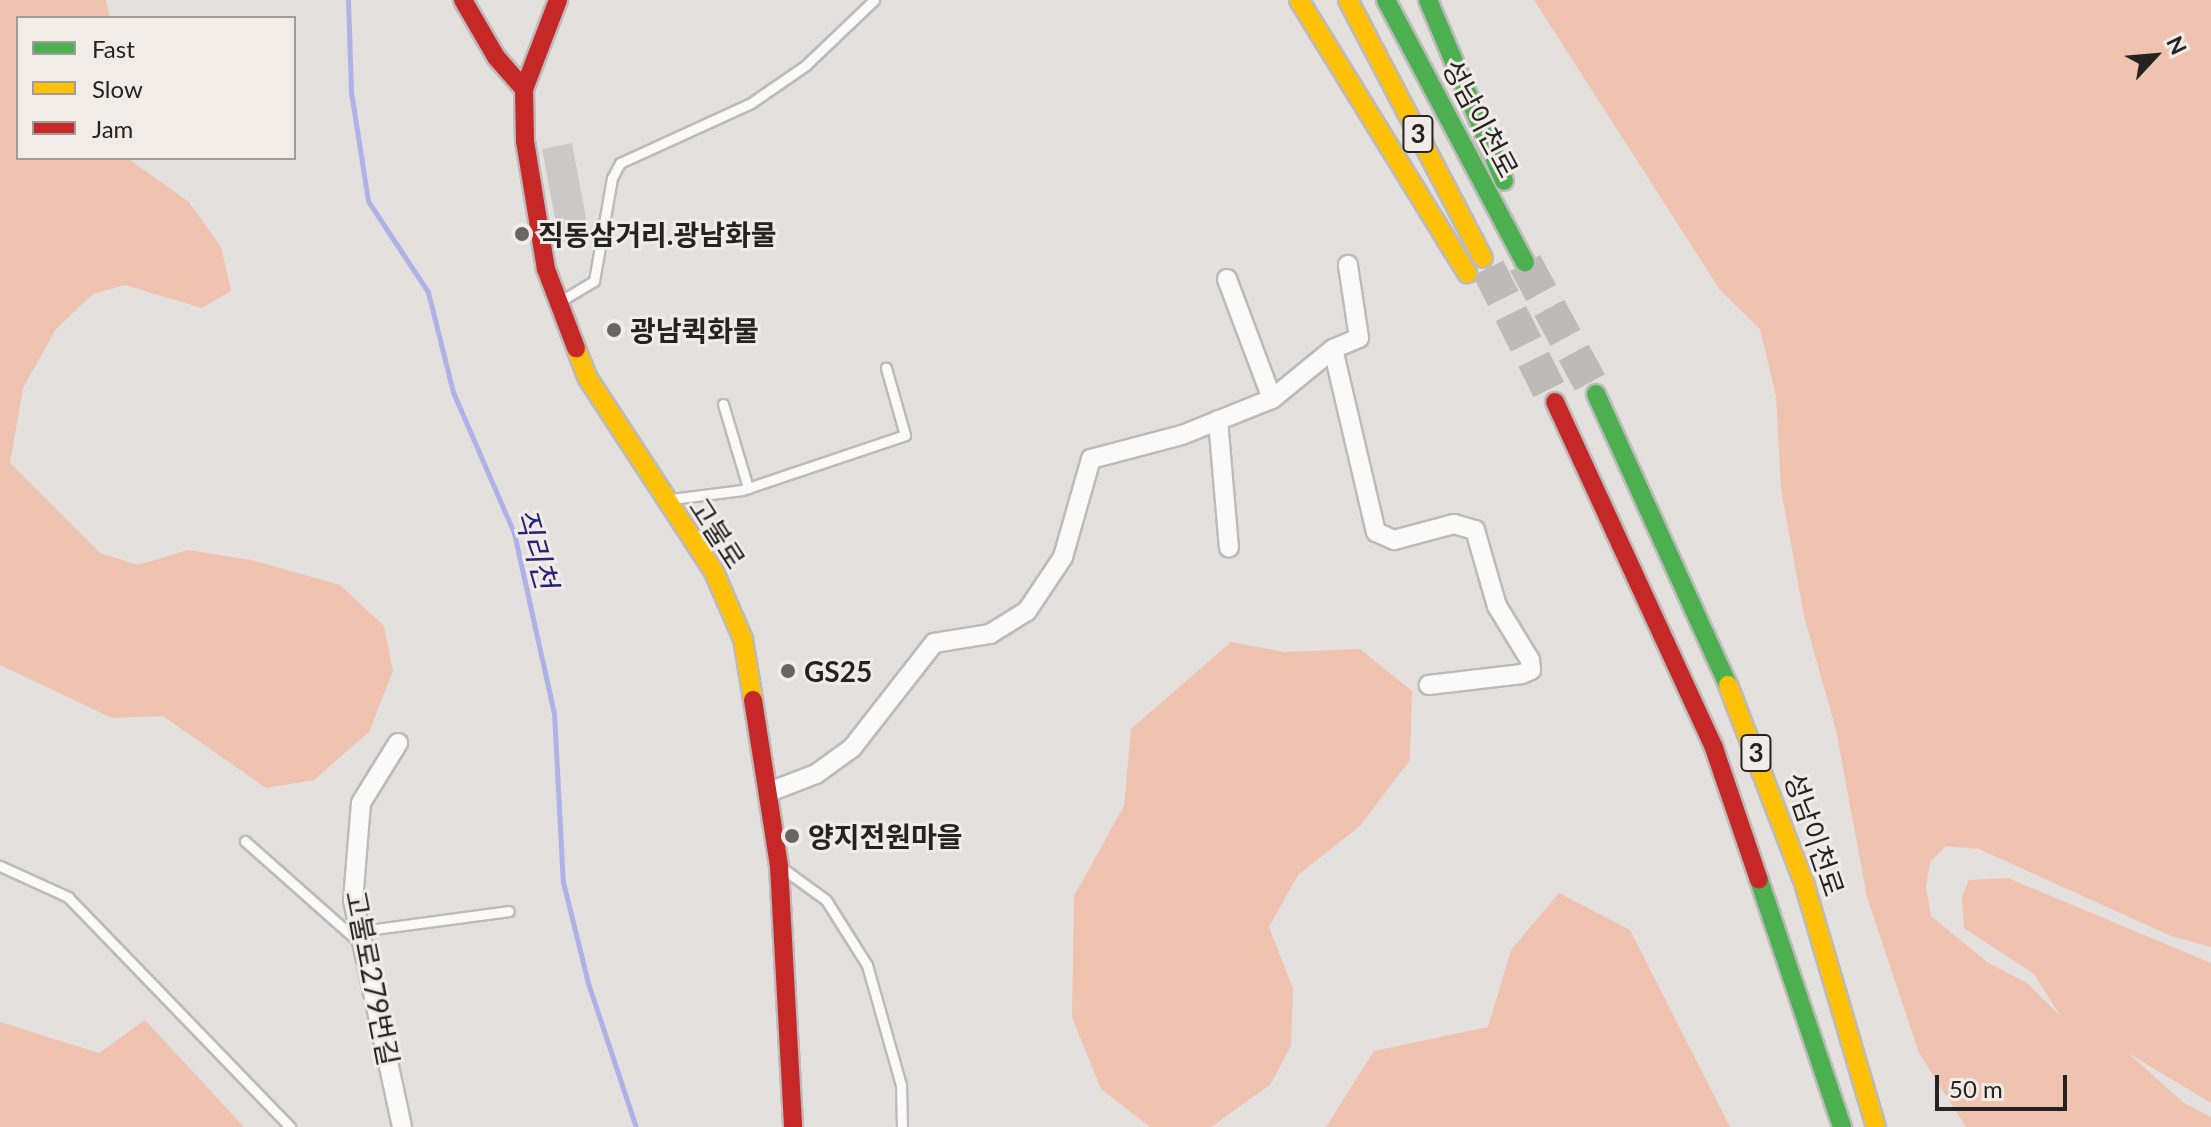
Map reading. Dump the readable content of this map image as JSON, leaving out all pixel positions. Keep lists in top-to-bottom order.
{
  "streets": {
    "main road": ["성남이천로", "3", "고불로"],
    "street": ["고불로279번길"]
  },
  "water": ["직리천"],
  "places": [
    "직동삼거리.광남화물",
    "광남퀵화물",
    "GS25",
    "양지전원마을"
  ],
  "legend": ["Fast", "Slow", "Jam"],
  "scale_bar": "50 m",
  "north": "top right"
}
